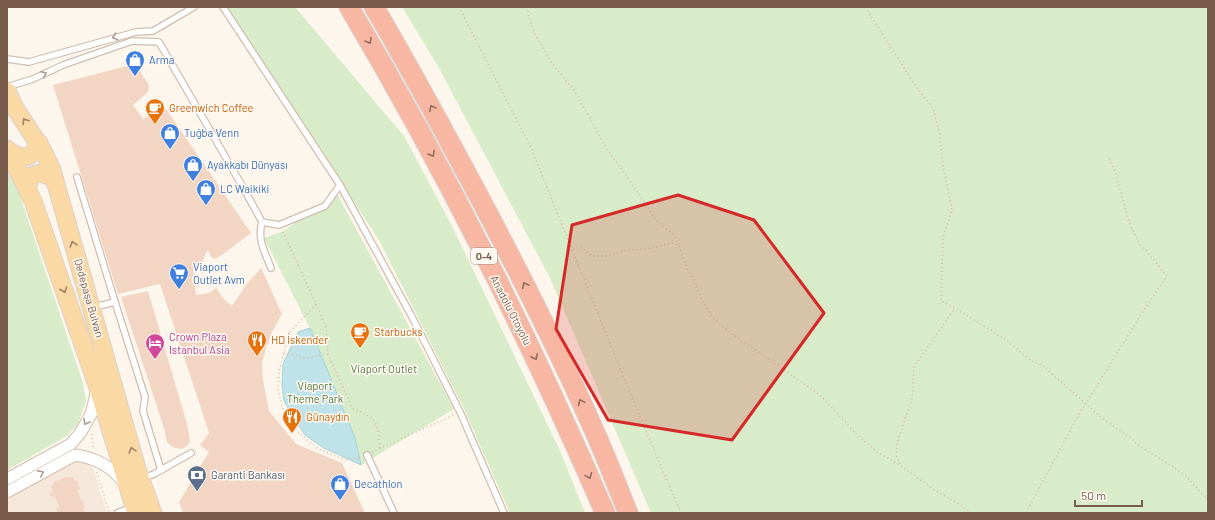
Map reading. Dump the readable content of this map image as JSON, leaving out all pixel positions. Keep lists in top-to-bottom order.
{
  "streets": {
    "highway": ["O-4", "Anadolu Otoyolu"],
    "main road": ["Dedepaşa Bulvarı"]
  },
  "parks": ["Viaport Outlet", "Viaport Theme Park"],
  "places": {
    "shop": [
      "Arma",
      "Tuğba Venn",
      "Ayakkabı Dünyası",
      "LC Waikiki",
      "Decathlon"
    ],
    "cafe": ["Greenwich Coffee", "Starbucks"],
    "supermarket": ["Viaport Outlet Avm"],
    "restaurant": ["HD İskender", "Günaydın"],
    "hotel": ["Crown Plaza Istanbul Asia"],
    "bank": ["Garanti Bankası"]
  },
  "scale_bar": "50 m"
}
